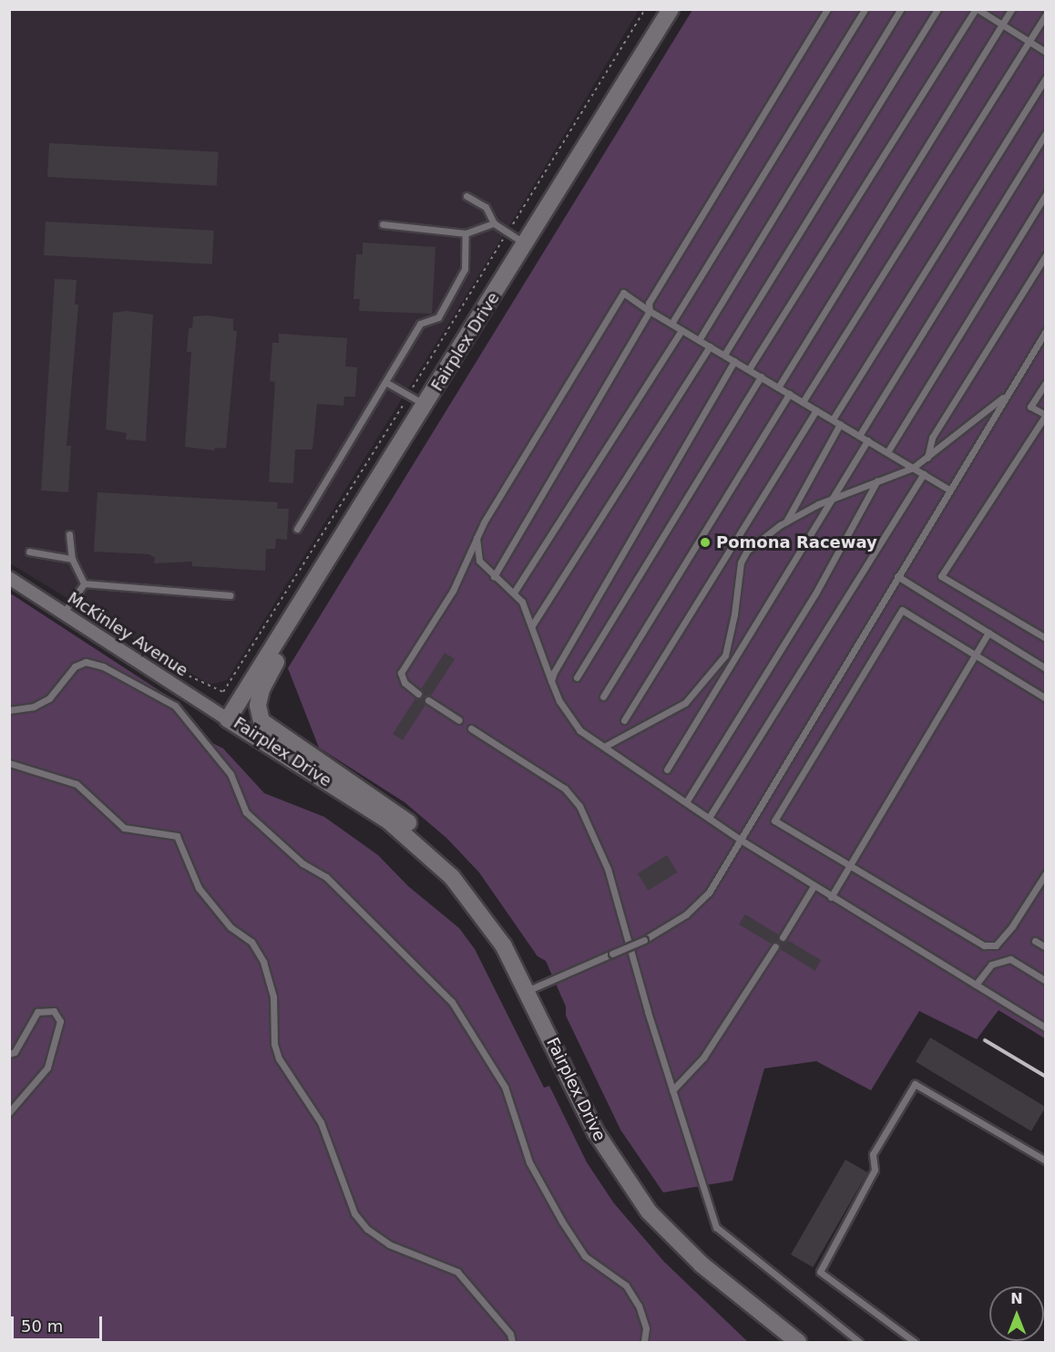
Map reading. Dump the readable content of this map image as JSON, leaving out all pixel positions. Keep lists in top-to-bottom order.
{
  "streets": {
    "street": ["Fairplex Drive", "McKinley Avenue"]
  },
  "crossings": [
    ["Fairplex Drive", "McKinley Avenue"]
  ],
  "places": ["Pomona Raceway"],
  "scale_bar": "50 m",
  "north": "top"
}
